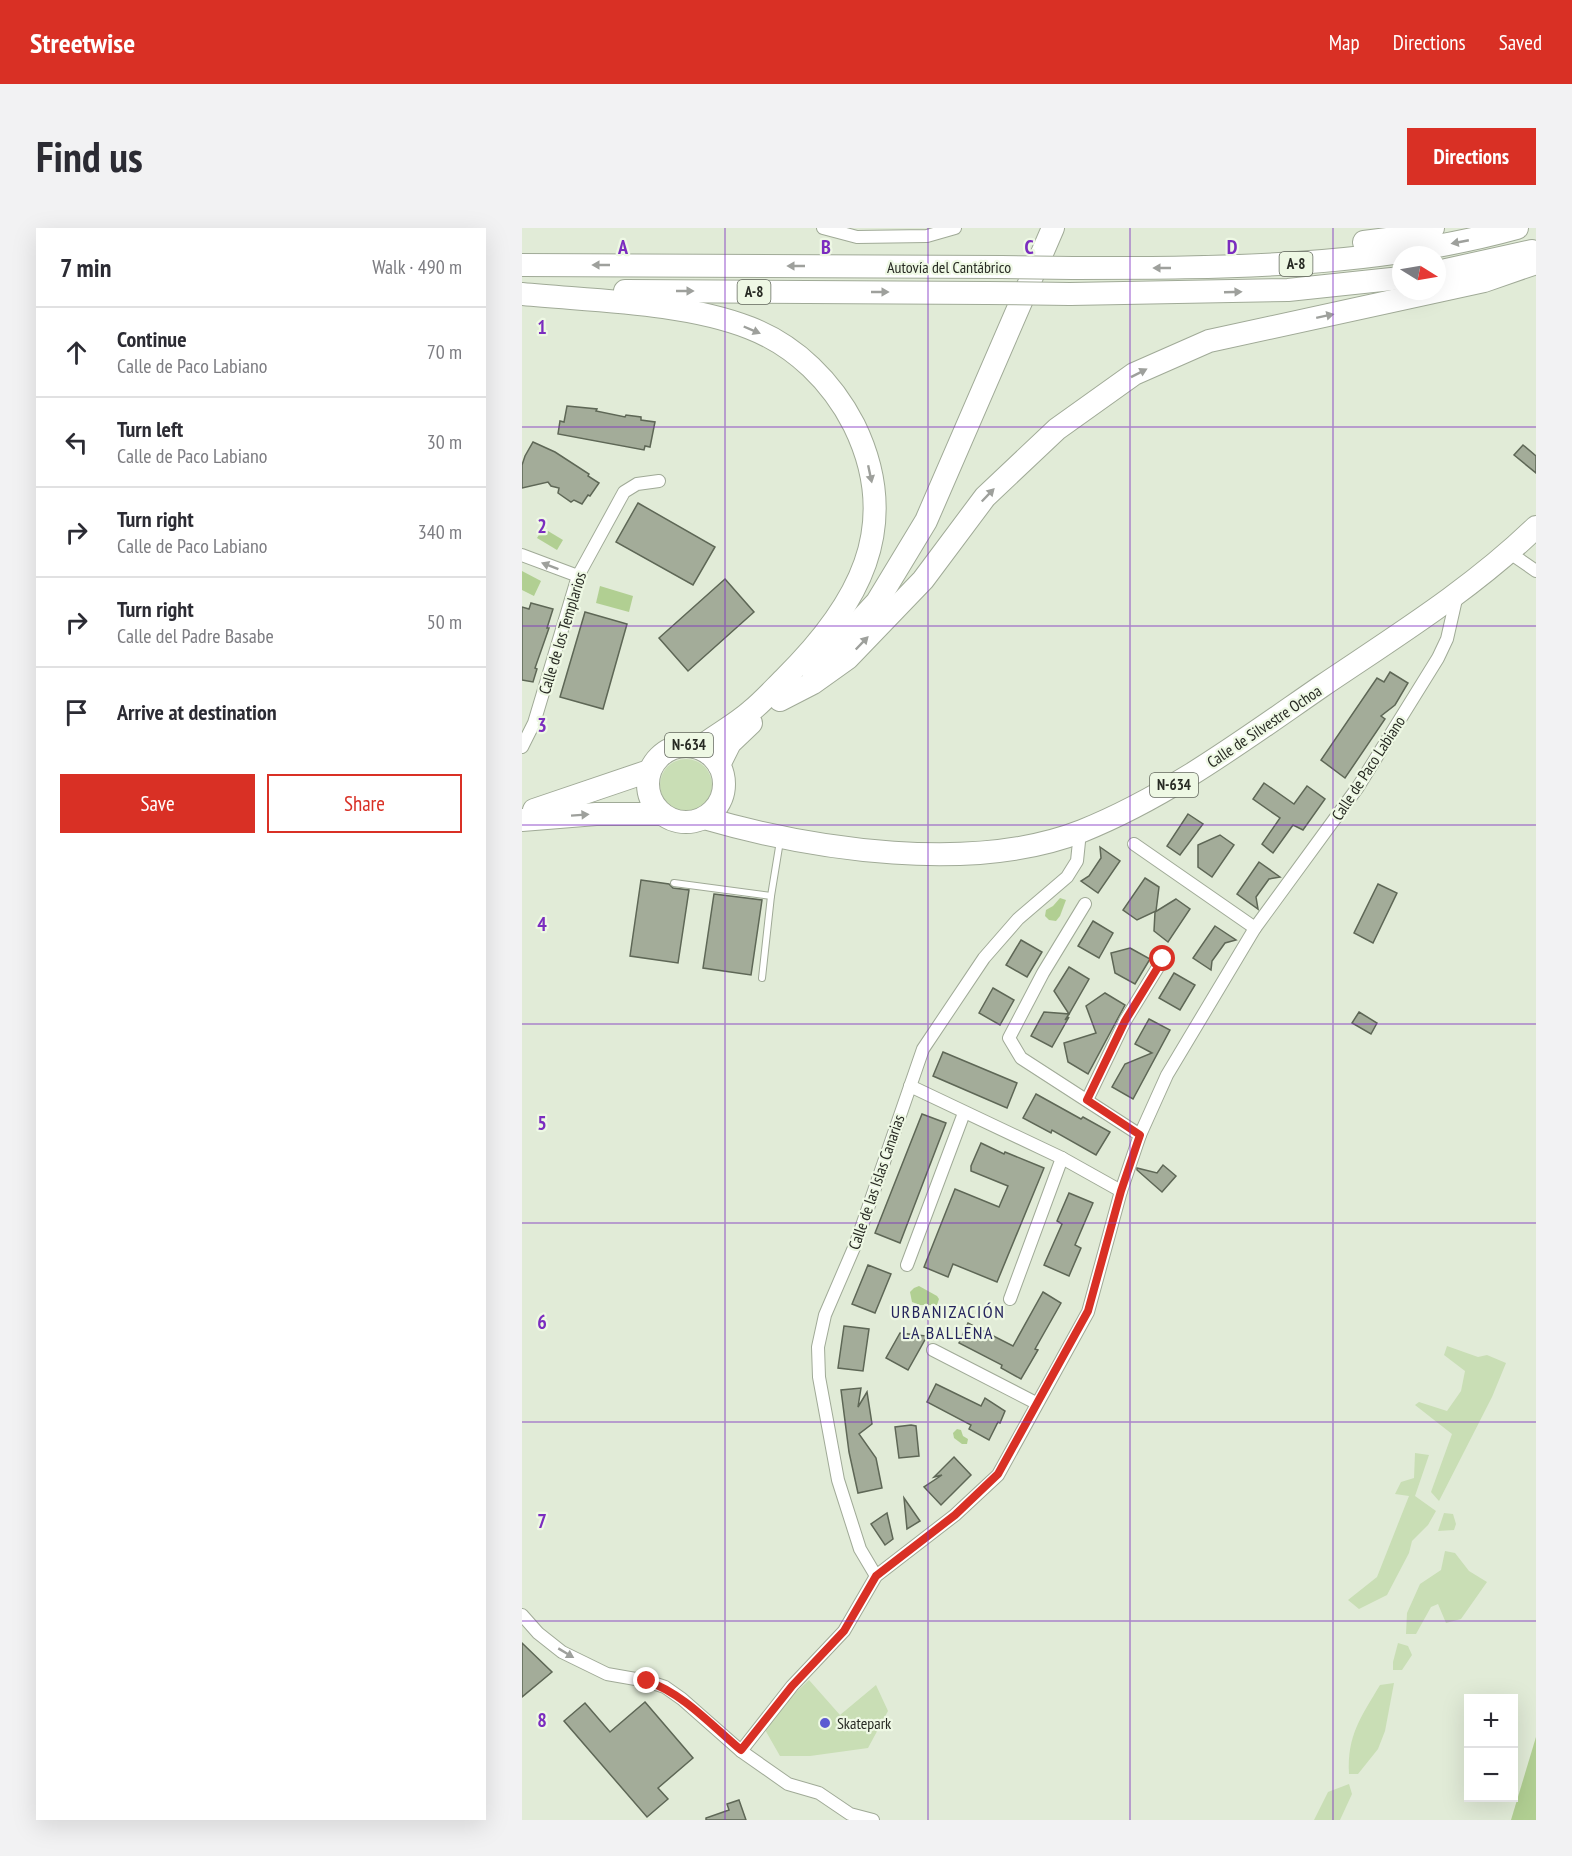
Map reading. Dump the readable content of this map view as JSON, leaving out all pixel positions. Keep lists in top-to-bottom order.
{
  "streets": {
    "highway": [
      "A-8",
      "Autovía del Cantábrico",
      "Calle de Silvestre Ochoa",
      "N-634"
    ],
    "street": ["Calle de los Templarios", "Calle de Paco Labiano", "Calle de las Islas Canarias"]
  },
  "crossings": [
    ["Calle de Silvestre Ochoa", "N-634"],
    ["Calle de Silvestre Ochoa", "Calle de Paco Labiano"],
    ["Calle de Silvestre Ochoa", "Calle de las Islas Canarias"],
    ["Calle de Paco Labiano", "Calle de las Islas Canarias"]
  ],
  "districts": ["URBANIZACIÓN LA BALLENA"],
  "places": ["Skatepark"],
  "north": "right",
  "page": {
    "header": "Streetwise",
    "nav": ["Map", "Directions", "Saved"],
    "buttons": [
      "Directions",
      ["Save", "Share"]
    ],
    "title": "Find us",
    "heading": ["7 min", "Walk · 490 m"],
    "list": [
      ["Continue", "Calle de Paco Labiano", "70 m"],
      ["Turn left", "Calle de Paco Labiano", "30 m"],
      ["Turn right", "Calle de Paco Labiano", "340 m"],
      ["Turn right", "Calle del Padre Basabe", "50 m"],
      "Arrive at destination"
    ],
    "map_buttons": ["+", "−"]
  },
  "grid": {
    "columns": [
      "A",
      "B",
      "C",
      "D"
    ],
    "rows": [
      "1",
      "2",
      "3",
      "4",
      "5",
      "6",
      "7",
      "8"
    ]
  }
}
